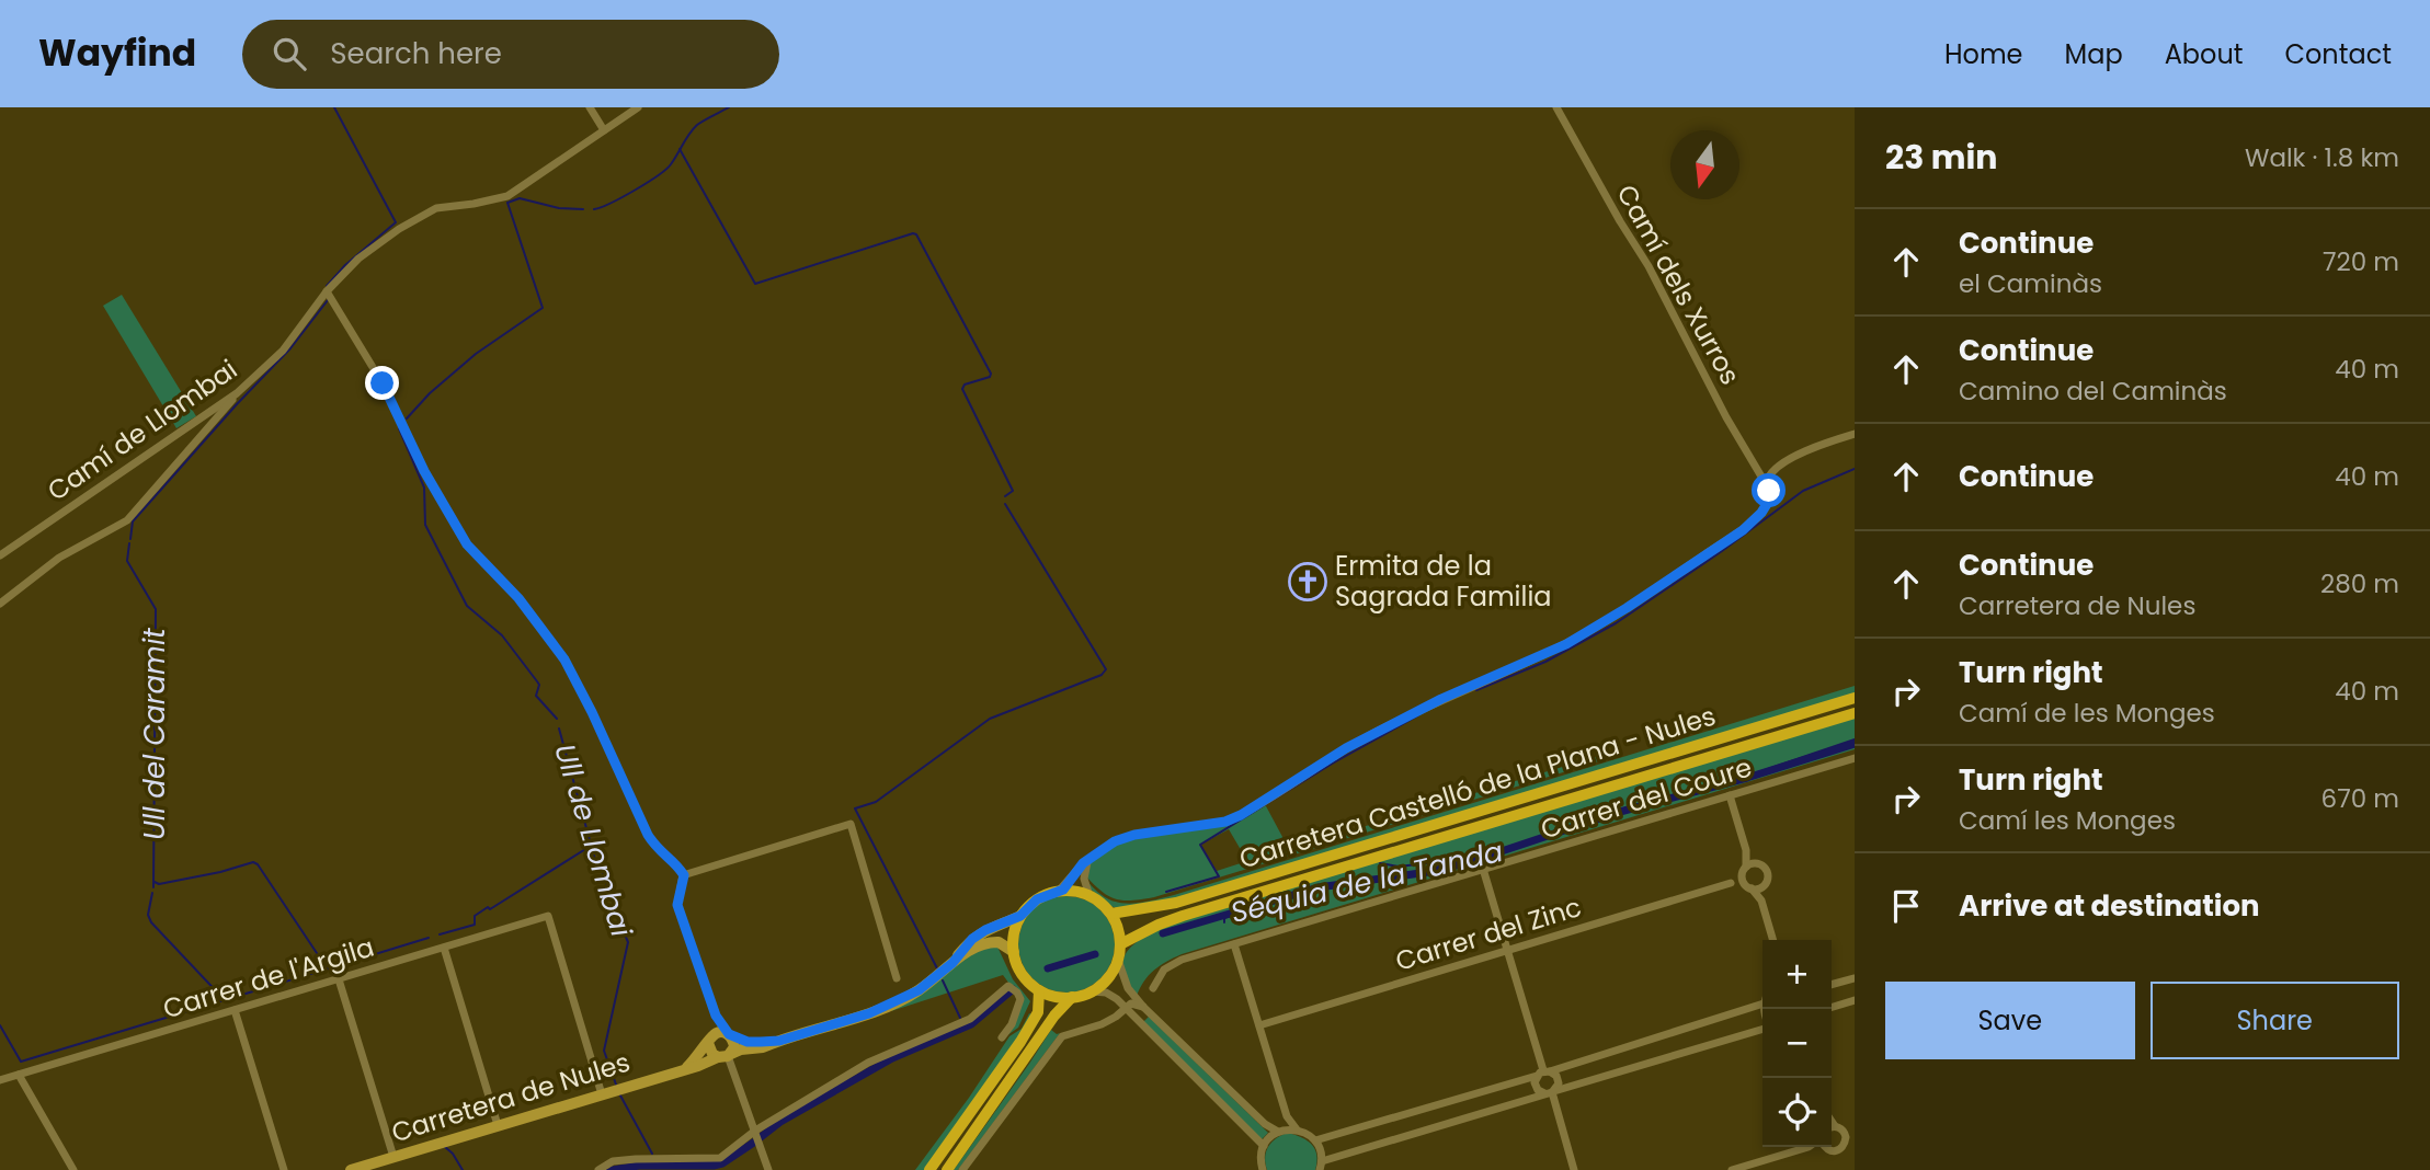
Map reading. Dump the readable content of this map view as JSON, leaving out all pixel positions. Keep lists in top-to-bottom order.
{
  "streets": {
    "main road": ["Carretera Castelló de la Plana - Nules", "Carretera de Nules"],
    "street": [
      "Camí dels Xurros",
      "Camí de Llombai",
      "Carrer del Coure",
      "Carrer del Zinc",
      "Carrer de l'Argila"
    ]
  },
  "crossings": [
    ["Carretera Castelló de la Plana - Nules", "Carretera de Nules"],
    ["Carrer de l'Argila", "Carretera de Nules"]
  ],
  "water": ["Ull del Caramit", "Ull de Llombai", "Séquia de la Tanda"],
  "places": {
    "church": ["Ermita de la Sagrada Familia"]
  },
  "north": "bottom",
  "page": {
    "header": "Wayfind",
    "search": "Search here",
    "nav": [
      "Home",
      "Map",
      "About",
      "Contact"
    ],
    "heading": ["23 min", "Walk · 1.8 km"],
    "list": [
      ["Continue", "el Caminàs", "720 m"],
      ["Continue", "Camino del Caminàs", "40 m"],
      ["Continue", "40 m"],
      ["Continue", "Carretera de Nules", "280 m"],
      ["Turn right", "Camí de les Monges", "40 m"],
      ["Turn right", "Camí les Monges", "670 m"],
      "Arrive at destination"
    ],
    "map_buttons": ["+", "−"],
    "buttons": ["Save", "Share"]
  }
}
